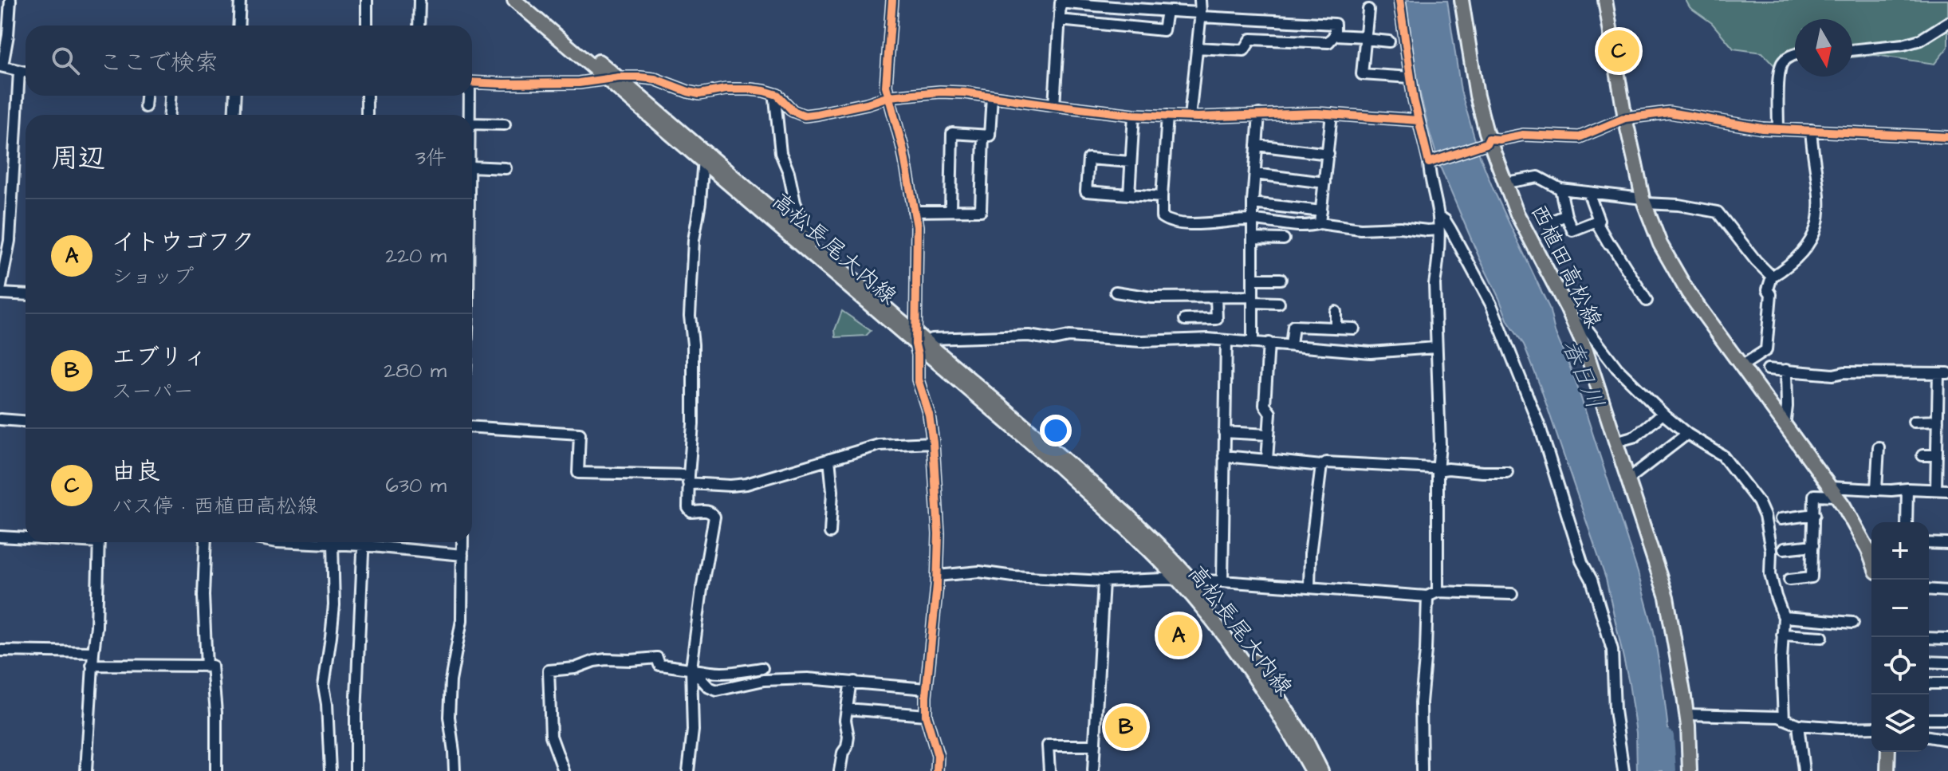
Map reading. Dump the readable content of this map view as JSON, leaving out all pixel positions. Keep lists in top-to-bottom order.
{
  "streets": {
    "main road": ["高松長尾大内線", "西植田高松線"]
  },
  "water": ["春日川"],
  "north": "bottom",
  "page": {
    "search": "ここで検索",
    "pins": ["C", "A", "B"],
    "heading": ["周辺", "3件"],
    "list": [
      {
        "mark": "A",
        "name": "イトウゴフク",
        "note": "ショップ",
        "value": "220 m"
      },
      {
        "mark": "B",
        "name": "エブリィ",
        "note": "スーパー",
        "value": "280 m"
      },
      {
        "mark": "C",
        "name": "由良",
        "note": "バス停 · 西植田高松線",
        "value": "630 m"
      }
    ],
    "map_buttons": ["+", "−"]
  }
}
